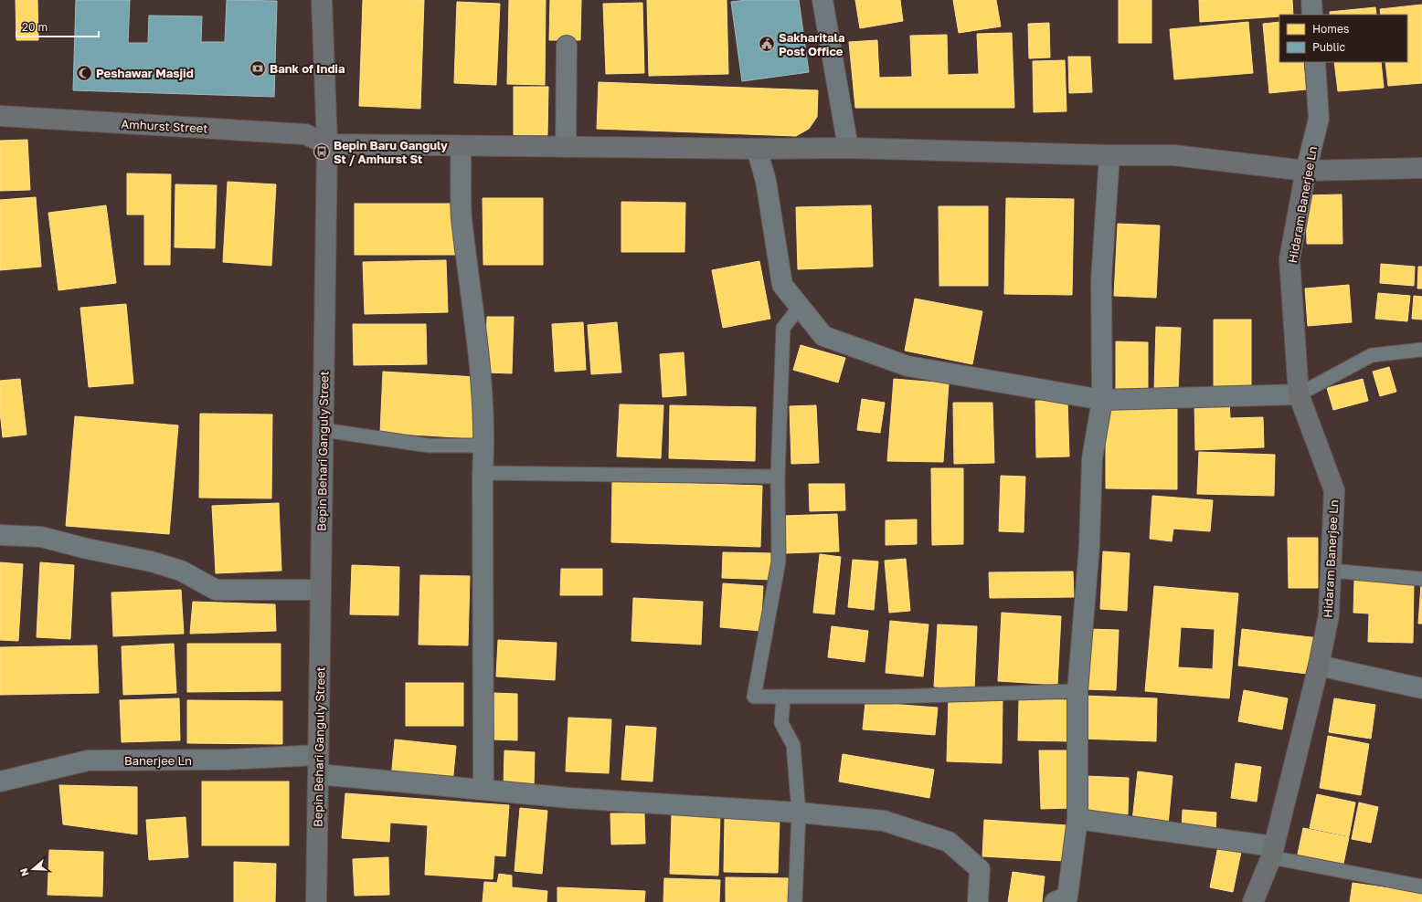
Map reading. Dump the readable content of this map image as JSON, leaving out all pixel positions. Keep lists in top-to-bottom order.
{
  "streets": {
    "street": [
      "Amhurst Street",
      "Hidaram Banerjee Ln",
      "Bepin Behari Ganguly Street",
      "Banerjee Ln"
    ]
  },
  "crossings": [
    ["Amhurst Street", "Bepin Behari Ganguly Street"],
    ["Bepin Behari Ganguly Street", "Banerjee Ln"]
  ],
  "places": {
    "public building": ["Sakharitala Post Office"],
    "bank": ["Bank of India"],
    "mosque": ["Peshawar Masjid"],
    "bus stop": ["Bepin Baru Ganguly St / Amhurst St"]
  },
  "legend": ["Homes", "Public"],
  "scale_bar": "20 m",
  "north": "left"
}
